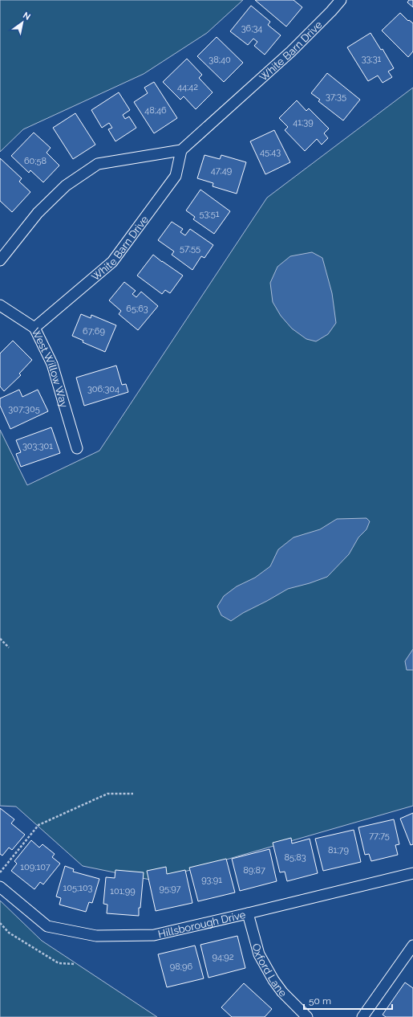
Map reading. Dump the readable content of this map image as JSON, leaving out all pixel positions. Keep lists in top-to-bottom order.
{
  "streets": {
    "street": [
      "White Barn Drive",
      "West Willow Way",
      "Hillsborough Drive",
      "Oxford Lane"
    ]
  },
  "crossings": [
    ["White Barn Drive", "West Willow Way"],
    ["Hillsborough Drive", "Oxford Lane"]
  ],
  "house_numbers": [
    "36;34",
    "33;31",
    "38;40",
    "44;42",
    "37;35",
    "48;46",
    "41;39",
    "45;43",
    "60;58",
    "47;49",
    "53;51",
    "57;55",
    "65;63",
    "67;69",
    "306;304",
    "307;305",
    "303;301",
    "77;75",
    "81;79",
    "85;83",
    "109;107",
    "89;87",
    "93;91",
    "105;103",
    "95;97",
    "101;99",
    "94;92",
    "98;96"
  ],
  "scale_bar": "50 m",
  "north": "top right"
}
